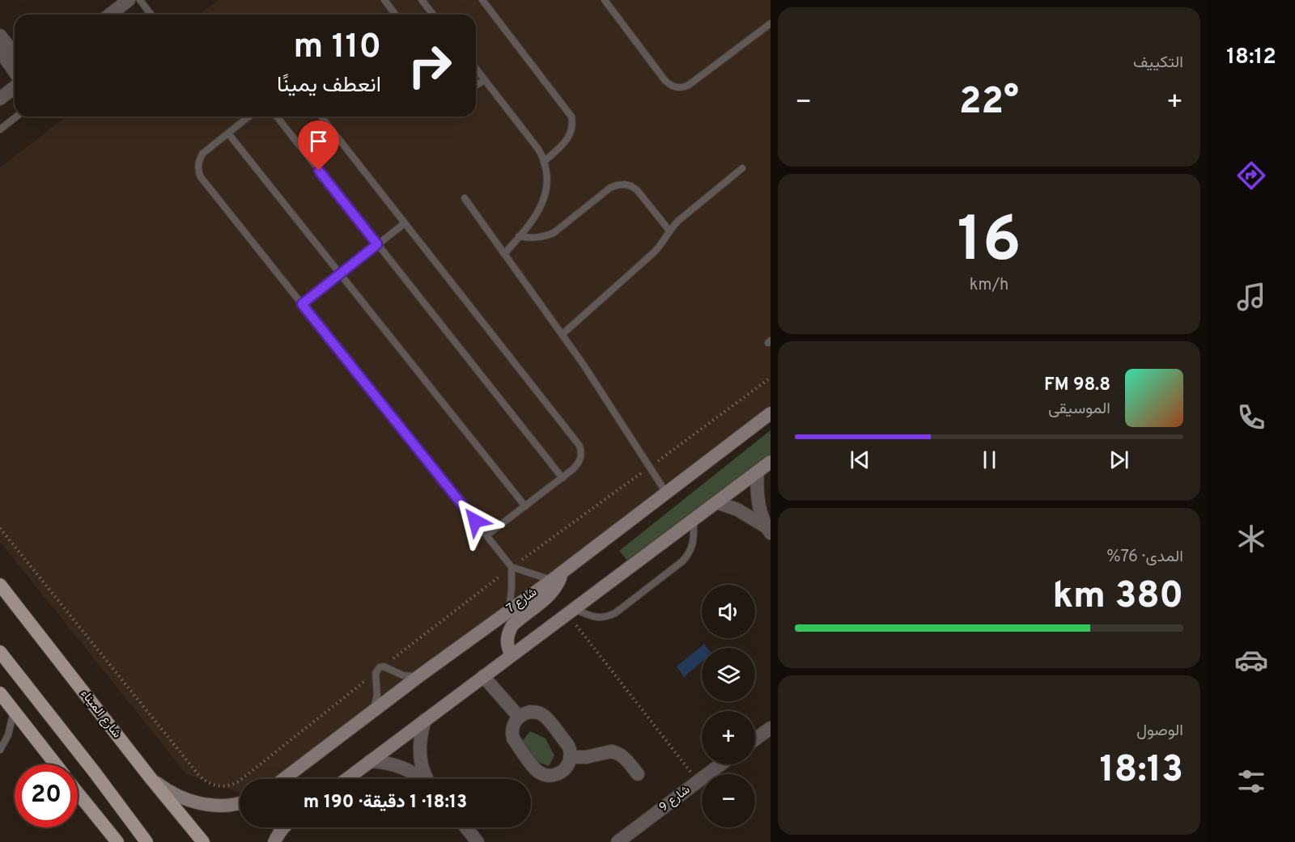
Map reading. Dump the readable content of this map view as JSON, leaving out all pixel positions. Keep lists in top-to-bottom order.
{
  "streets": {
    "main road": ["شارع 7", "شارع الميناء"],
    "street": ["شارع 9"]
  },
  "page": {
    "tabs": "18:12",
    "tile": [
      "التكييف",
      ["16", "km/h"],
      ["المدى · 76%", "380 km"],
      ["الوصول", "18:13"]
    ],
    "turn": ["110 m", "انعطف يمينًا"],
    "heat": ["−", "22°", "+"],
    "song": ["98.8 FM", "الموسيقى"],
    "map_buttons": ["+", "−"],
    "limit": "20",
    "trip": "18:13 · 1 دقيقة · 190 m"
  }
}
